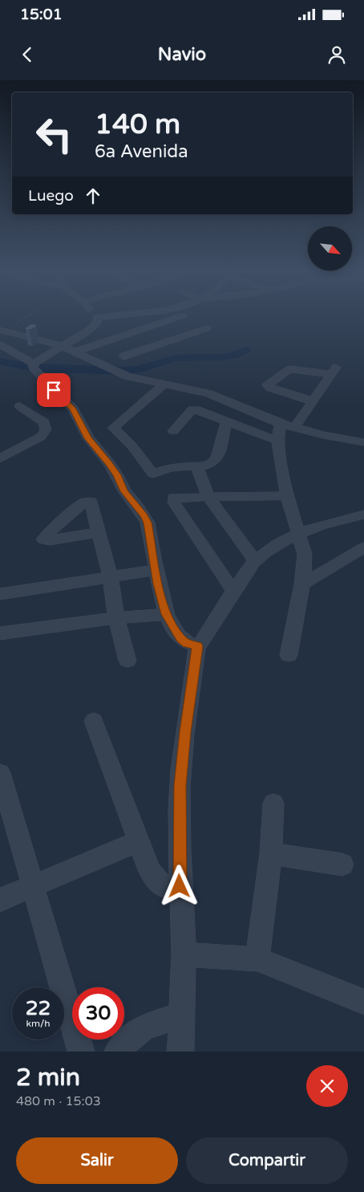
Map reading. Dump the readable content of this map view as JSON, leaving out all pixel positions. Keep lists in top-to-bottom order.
{
  "north": "bottom right",
  "page": {
    "status": "15:01",
    "header": "Navio",
    "turn": ["140 m", "6a Avenida"],
    "then": "Luego",
    "speed": "22 km/h",
    "limit": "30",
    "heading": ["2 min", "480 m · 15:03"],
    "buttons": ["Salir", "Compartir"]
  }
}
